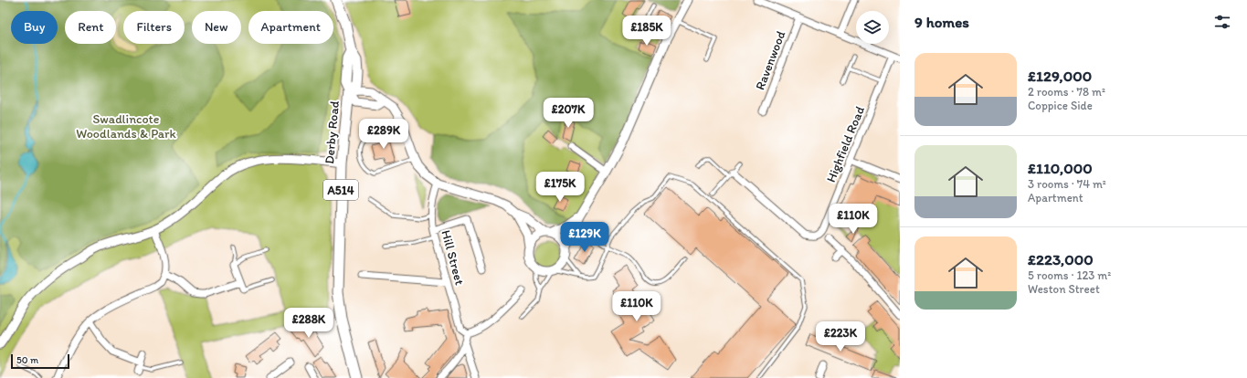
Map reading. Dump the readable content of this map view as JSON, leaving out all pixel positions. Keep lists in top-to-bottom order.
{
  "streets": {
    "main road": ["Derby Road", "A514"],
    "street": ["Ravenwood", "Highfield Road", "Hill Street"]
  },
  "parks": ["Swadlincote Woodlands & Park"],
  "scale_bar": "50 m",
  "page": {
    "heading": "9 homes",
    "chip": [
      "Buy",
      "Rent",
      "Filters",
      "New",
      "Apartment"
    ],
    "price": [
      "£185K",
      "£207K",
      "£289K",
      "£175K",
      "£110K",
      "£129K",
      "£110K",
      "£288K",
      "£223K"
    ],
    "list": [
      {
        "name": "£129,000",
        "note": "2 rooms · 78 m² · Coppice Side"
      },
      {
        "name": "£110,000",
        "note": "3 rooms · 74 m² · Apartment"
      },
      {
        "name": "£223,000",
        "note": "5 rooms · 123 m² · Weston Street"
      }
    ],
    "scale": "50 m"
  }
}
